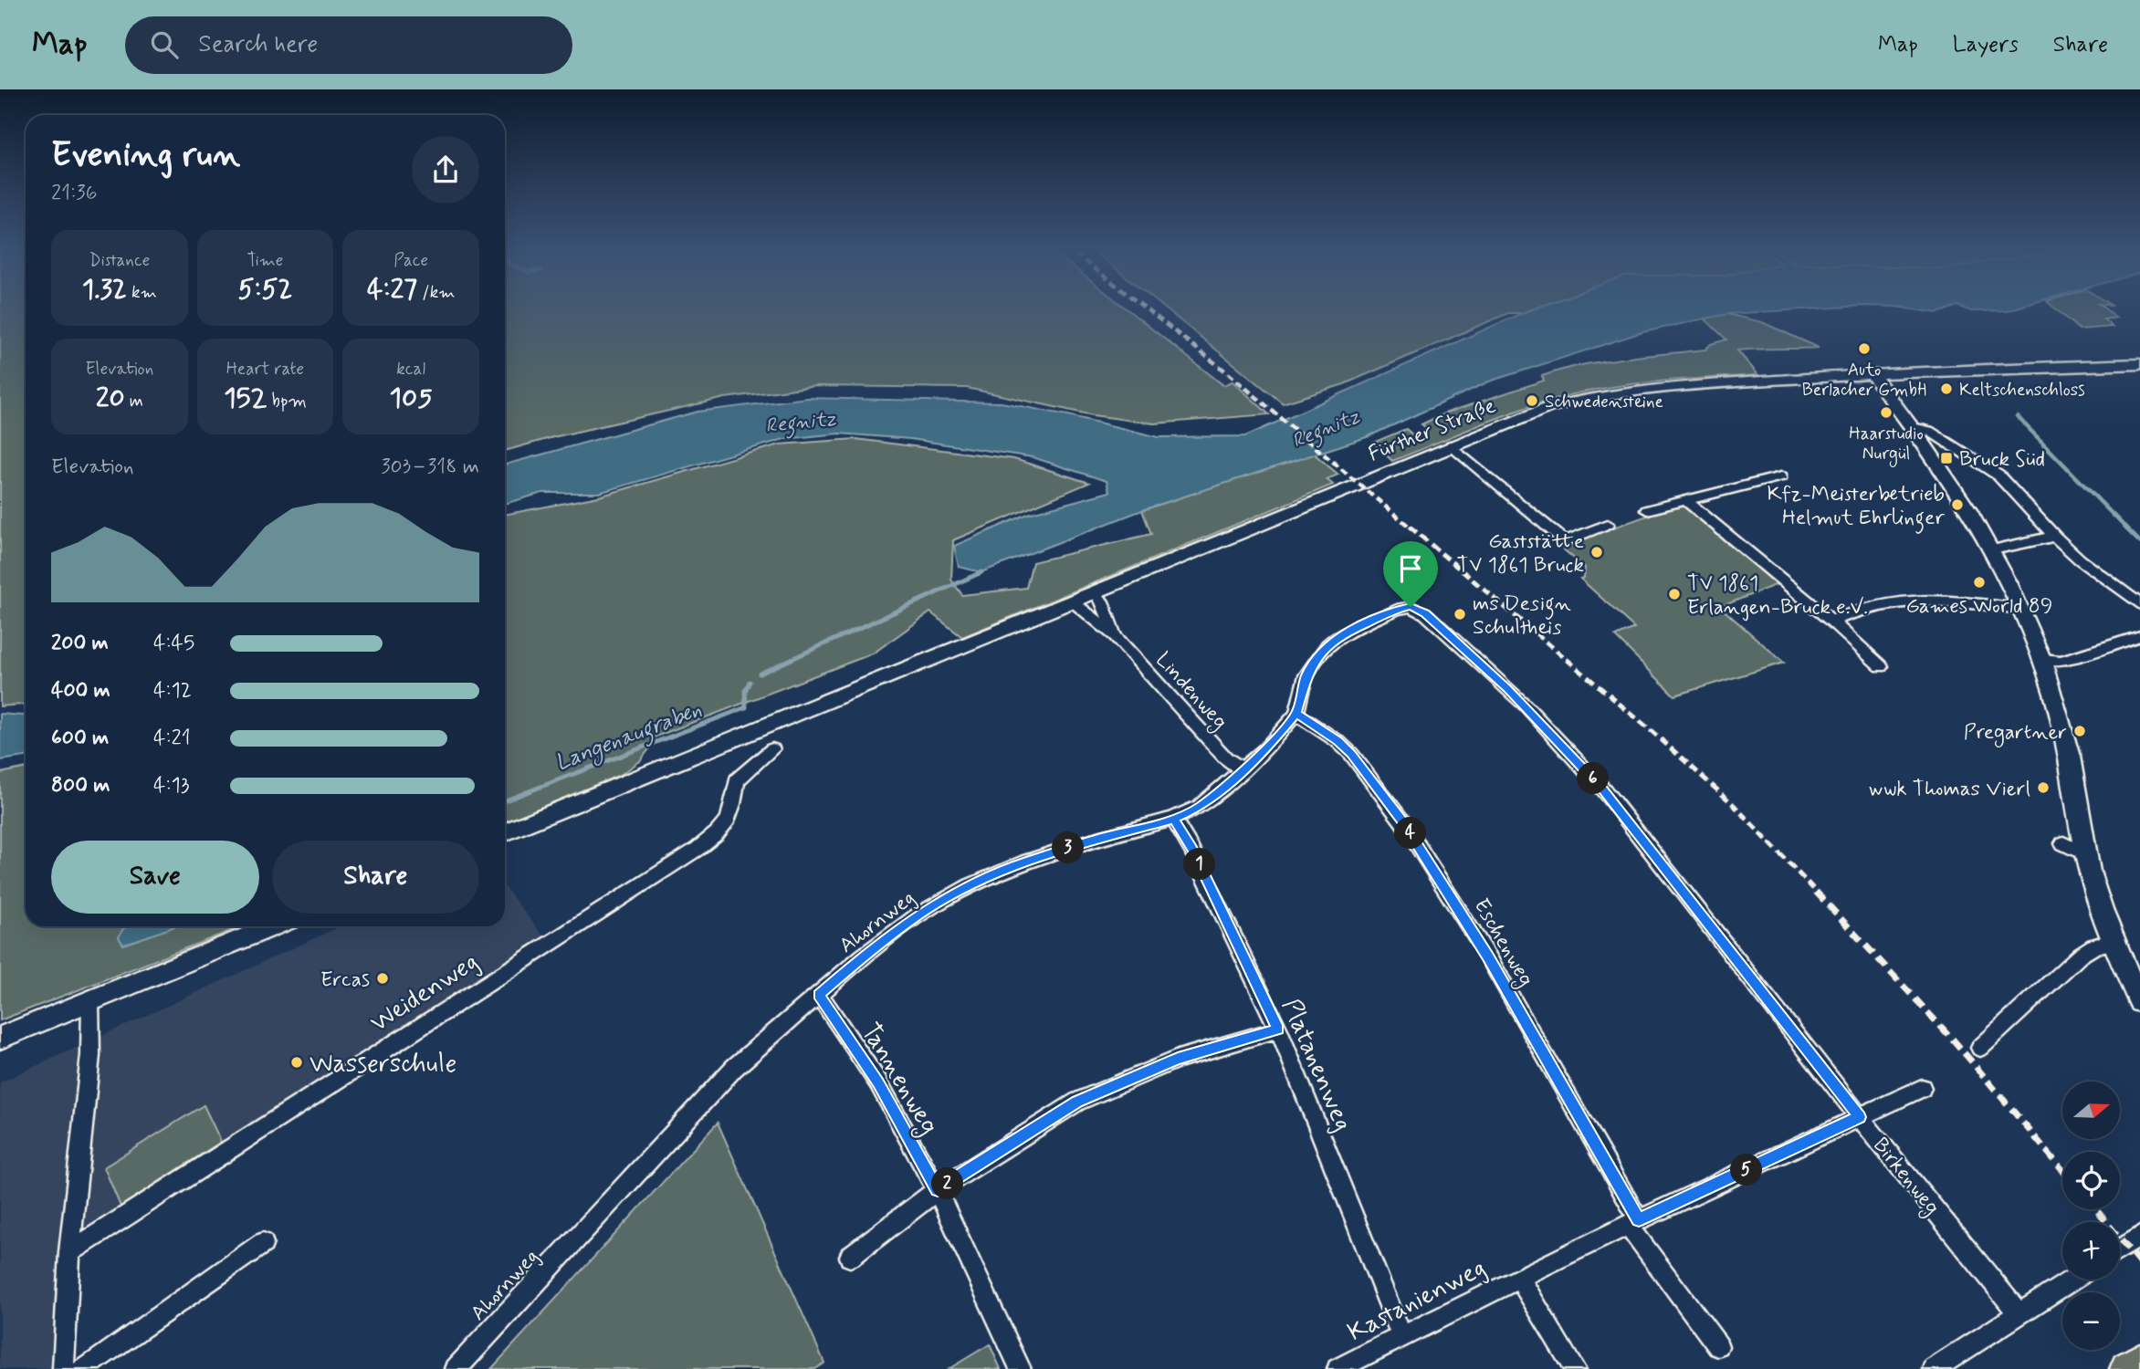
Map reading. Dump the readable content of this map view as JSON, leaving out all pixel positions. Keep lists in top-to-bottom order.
{
  "streets": {
    "street": [
      "Fürther Straße",
      "Lindenweg",
      "Ahornweg",
      "Eschenweg",
      "Weidenweg",
      "Platanenweg",
      "Tannenweg",
      "Birkenweg",
      "Kastanienweg"
    ]
  },
  "crossings": [
    ["Fürther Straße", "Lindenweg"],
    ["Lindenweg", "Ahornweg"],
    ["Ahornweg", "Eschenweg"],
    ["Ahornweg", "Platanenweg"],
    ["Ahornweg", "Tannenweg"],
    ["Ahornweg", "Birkenweg"],
    ["Eschenweg", "Kastanienweg"],
    ["Platanenweg", "Kastanienweg"],
    ["Birkenweg", "Kastanienweg"]
  ],
  "water": ["Regnitz", "Langenaugraben"],
  "places": {
    "other": [
      "Auto Berlacher GmbH",
      "Keltschenschloss",
      "Schwedensteine",
      "Haarstudio Nurgül",
      "Kfz-Meisterbetrieb Helmut Ehrlinger",
      "Gaststätte TV 1861 Bruck",
      "Games World 89",
      "TV 1861 Erlangen-Bruck e.V.",
      "ms Design Schultheis",
      "Pregartner",
      "wwk Thomas Vierl",
      "Ercas",
      "Wasserschule"
    ],
    "transit": ["Bruck Süd"]
  },
  "north": "right",
  "page": {
    "header": "Map",
    "search": "Search here",
    "nav": ["Map", "Layers", "Share"],
    "heading": ["Evening run", "21:36"],
    "stats": [
      ["Distance", "1.32 km"],
      ["Time", "5:52"],
      ["Pace", "4:27 /km"],
      ["Elevation", "20 m"],
      ["Heart rate", "152 bpm"],
      ["kcal", "105"]
    ],
    "chart": ["Elevation", "303–318 m"],
    "list": [
      {
        "name": "200 m",
        "note": "4:45"
      },
      {
        "name": "400 m",
        "note": "4:12"
      },
      {
        "name": "600 m",
        "note": "4:21"
      },
      {
        "name": "800 m",
        "note": "4:13"
      }
    ],
    "pins": [
      "6",
      "4",
      "3",
      "1",
      "5",
      "2"
    ],
    "buttons": ["Save", "Share"],
    "map_buttons": ["+", "−"]
  }
}
